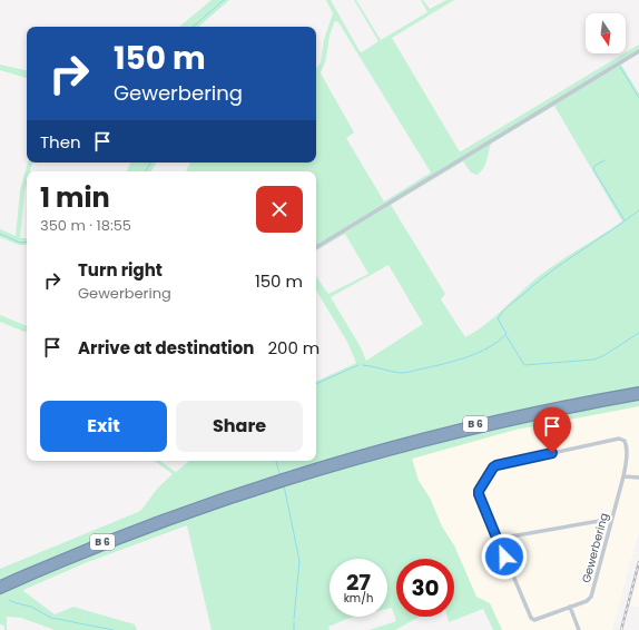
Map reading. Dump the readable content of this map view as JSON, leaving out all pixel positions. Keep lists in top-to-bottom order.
{
  "streets": {
    "highway": ["B 6"],
    "street": ["Gewerbering"]
  },
  "north": "bottom",
  "page": {
    "turn": ["150 m", "Gewerbering"],
    "then": "Then",
    "heading": ["1 min", "350 m · 18:55"],
    "list": [
      {
        "name": "Turn right",
        "note": "Gewerbering",
        "value": "150 m"
      },
      {
        "name": "Arrive at destination",
        "value": "200 m"
      }
    ],
    "buttons": ["Exit", "Share"],
    "speed": "27 km/h",
    "limit": "30"
  }
}
